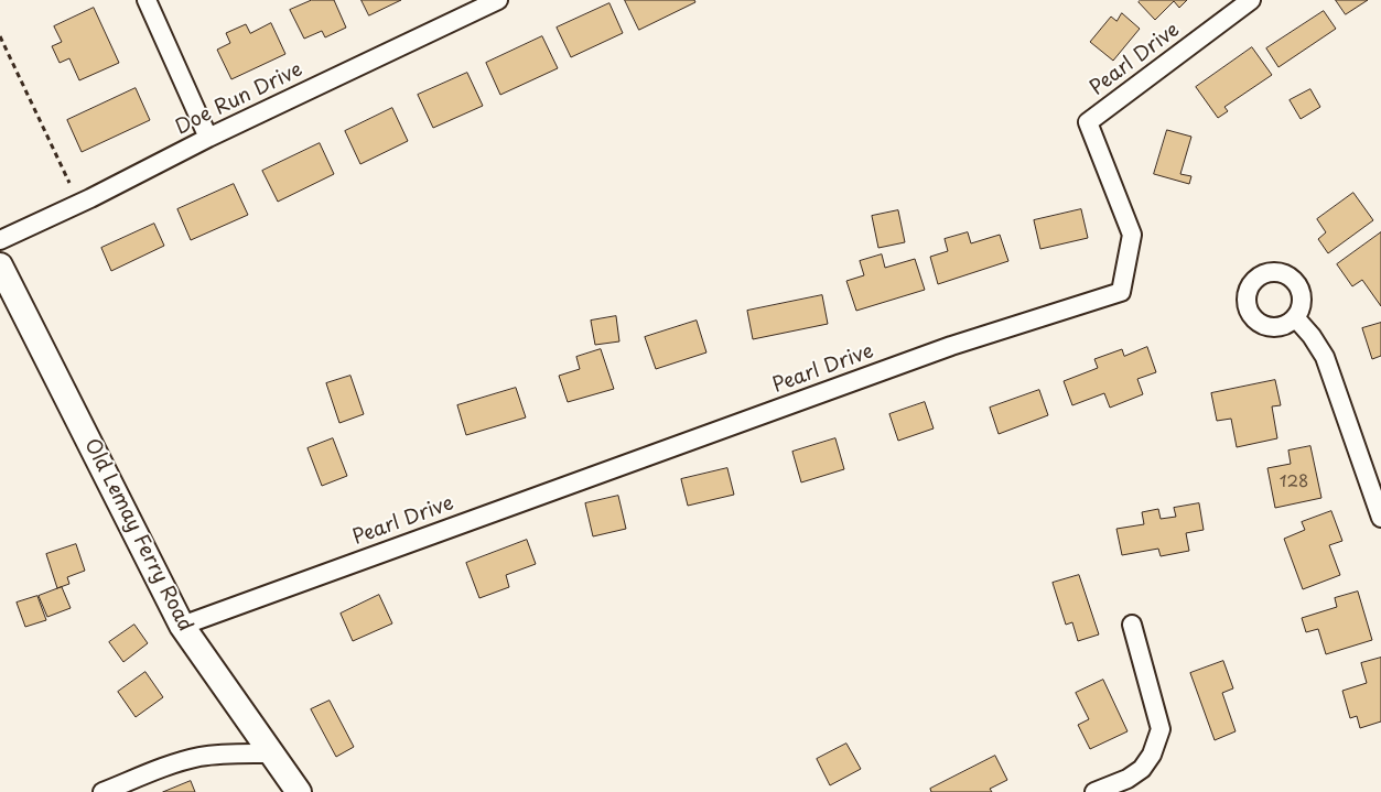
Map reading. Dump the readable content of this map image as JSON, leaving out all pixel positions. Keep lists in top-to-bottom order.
{
  "streets": {
    "main road": ["Old Lemay Ferry Road"],
    "street": ["Pearl Drive", "Doe Run Drive"]
  },
  "crossings": [
    ["Pearl Drive", "Old Lemay Ferry Road"]
  ],
  "house_numbers": ["128"]
}
